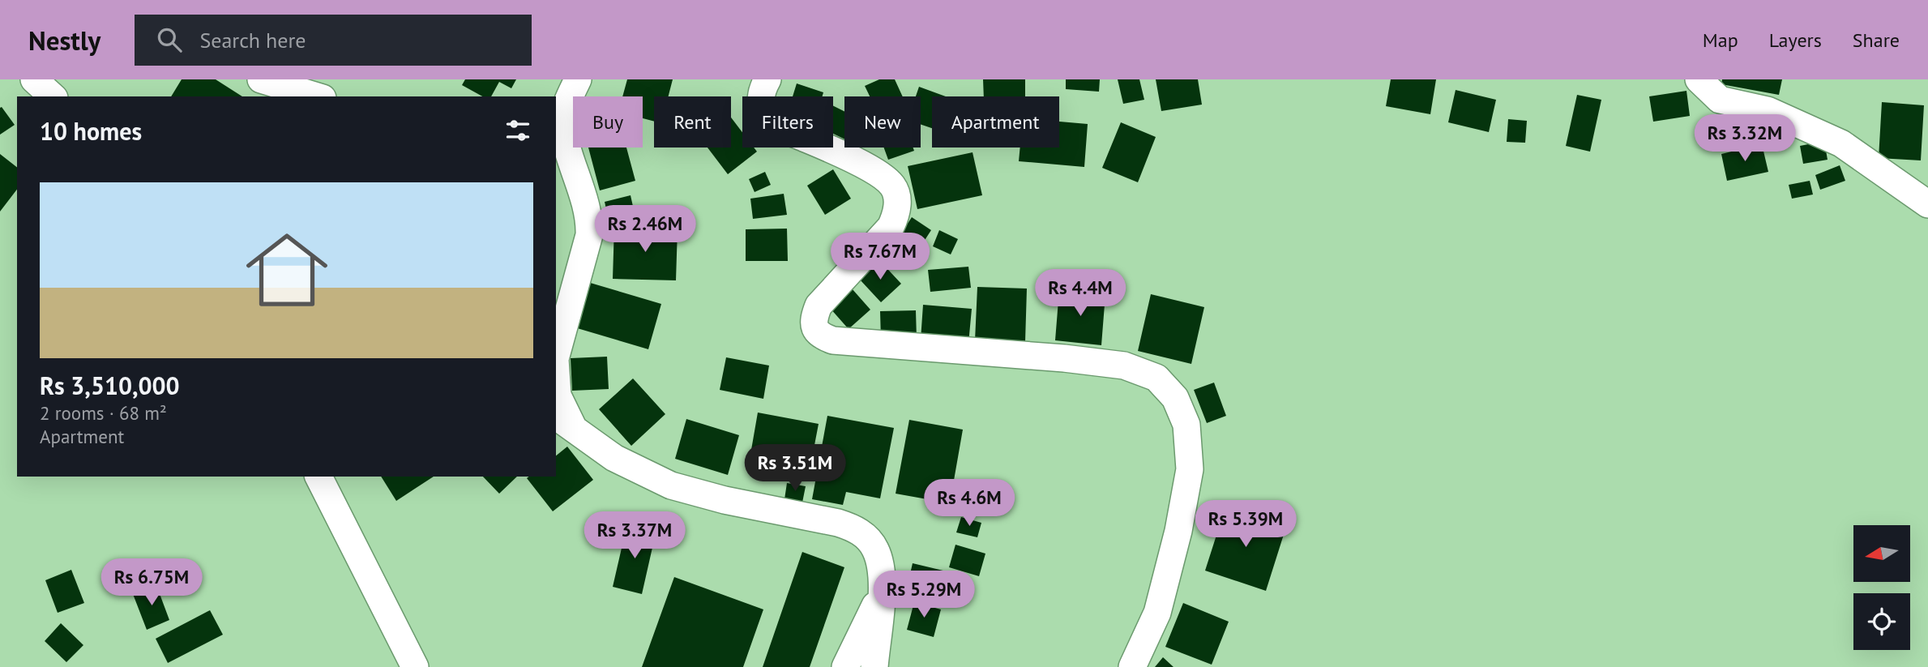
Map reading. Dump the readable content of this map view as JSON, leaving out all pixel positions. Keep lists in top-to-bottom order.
{
  "north": "left",
  "page": {
    "header": "Nestly",
    "search": "Search here",
    "nav": ["Map", "Layers", "Share"],
    "chip": [
      "Buy",
      "Rent",
      "Filters",
      "New",
      "Apartment"
    ],
    "heading": "10 homes",
    "price": [
      "Rs 3.32M",
      "Rs 2.46M",
      "Rs 7.67M",
      "Rs 4.4M",
      "Rs 3.51M",
      "Rs 4.6M",
      "Rs 5.39M",
      "Rs 3.37M",
      "Rs 6.75M",
      "Rs 5.29M"
    ],
    "list": [
      {
        "name": "Rs 3,510,000",
        "note": "2 rooms · 68 m² · Apartment"
      }
    ]
  }
}
